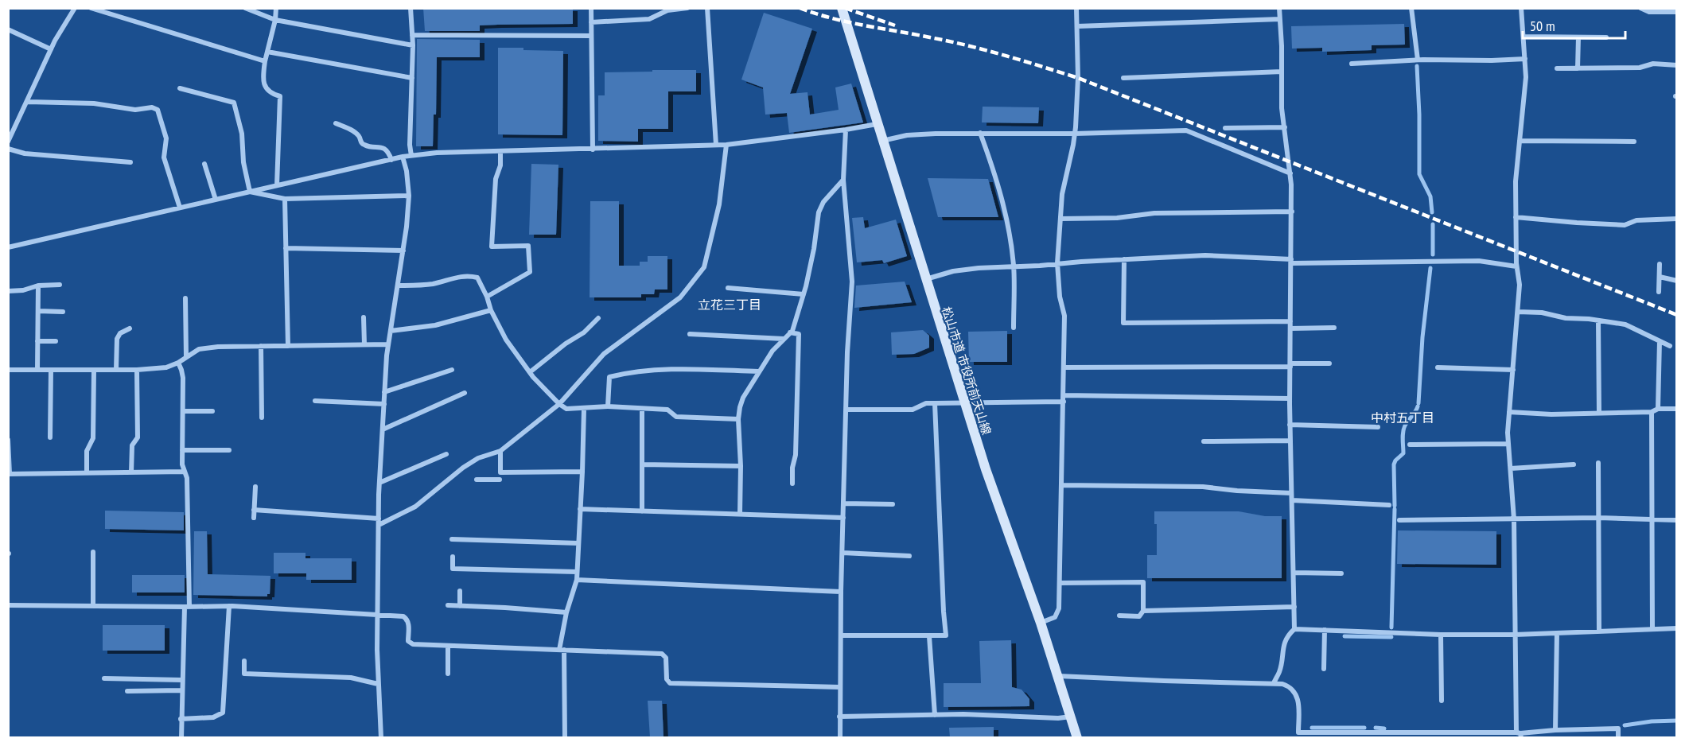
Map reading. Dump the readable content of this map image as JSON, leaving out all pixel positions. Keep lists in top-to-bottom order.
{
  "streets": {
    "street": ["松山市道 市役所前天山線"]
  },
  "districts": ["立花三丁目", "中村五丁目"],
  "scale_bar": "50 m"
}
